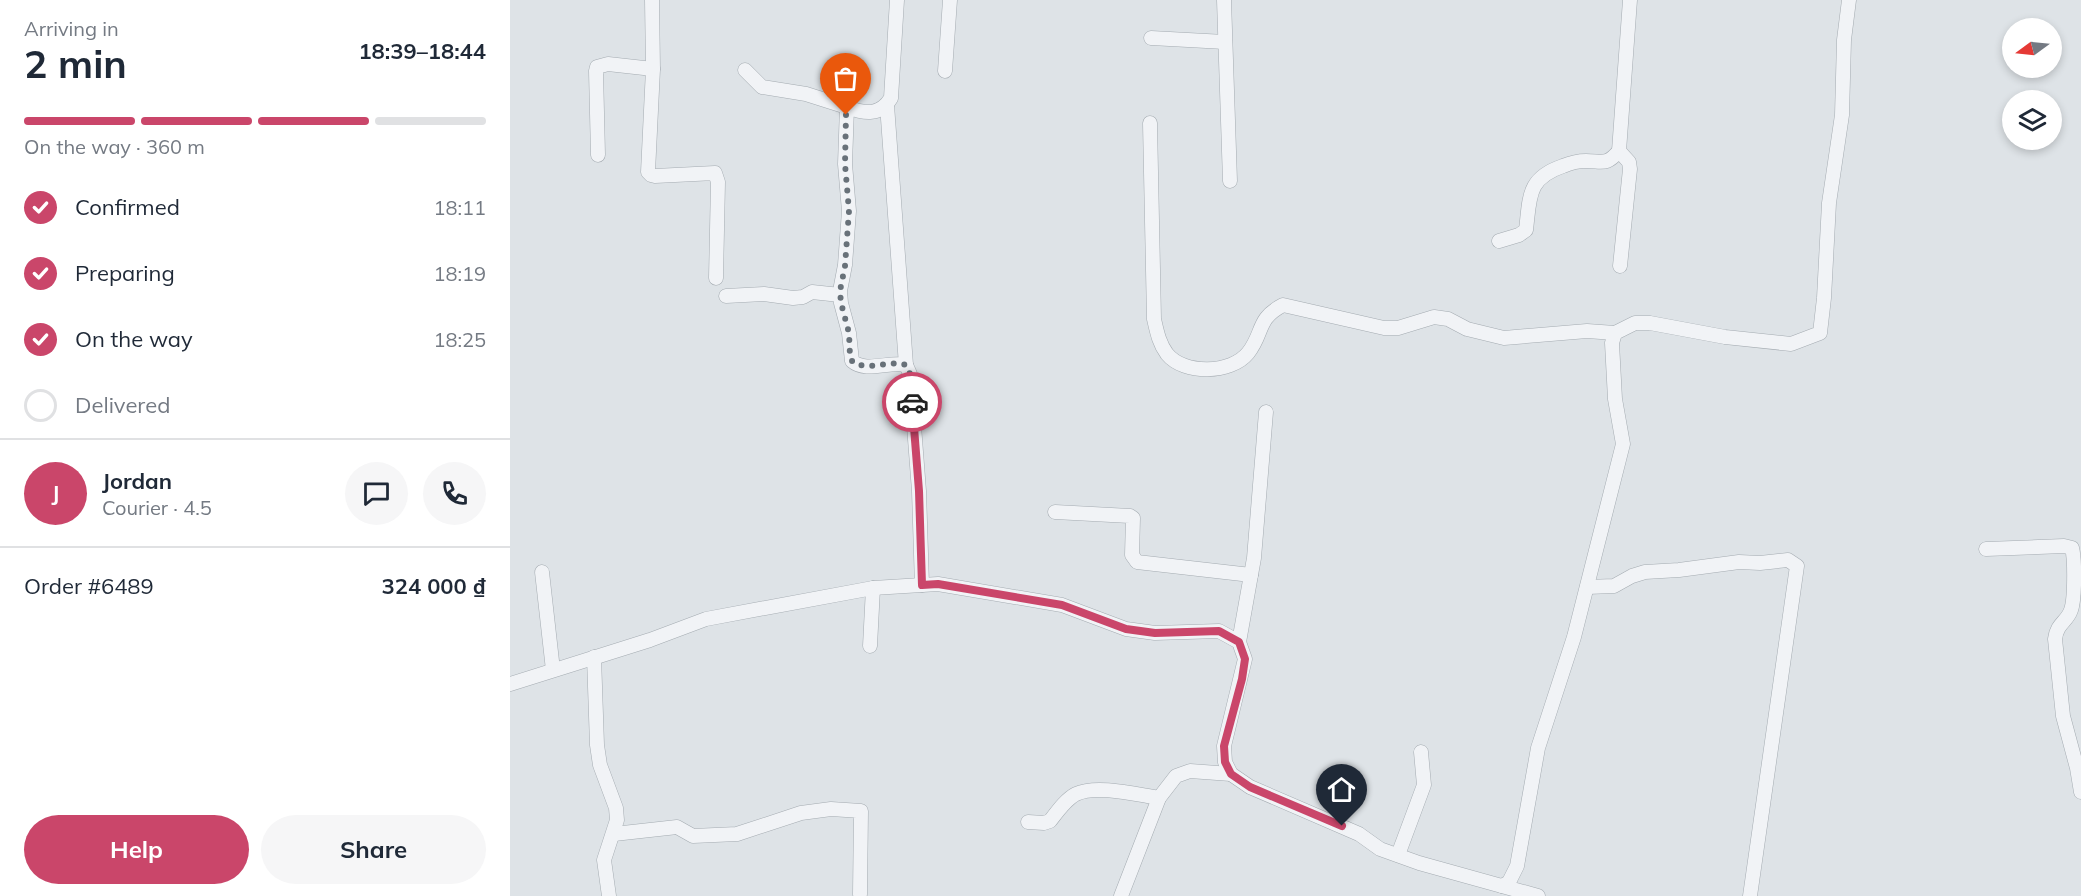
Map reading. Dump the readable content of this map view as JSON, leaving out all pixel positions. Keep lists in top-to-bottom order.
{
  "north": "left",
  "page": {
    "heading": ["2 min", "Arriving in", "18:39–18:44"],
    "panel": [
      "Jordan",
      "Courier · 4.5",
      "Order #6489",
      "324 000 ₫"
    ],
    "bar": "On the way · 360 m",
    "list": [
      ["Confirmed", "18:11"],
      ["Preparing", "18:19"],
      ["On the way", "18:25"],
      "Delivered"
    ],
    "round": "J",
    "buttons": ["Help", "Share"]
  }
}
